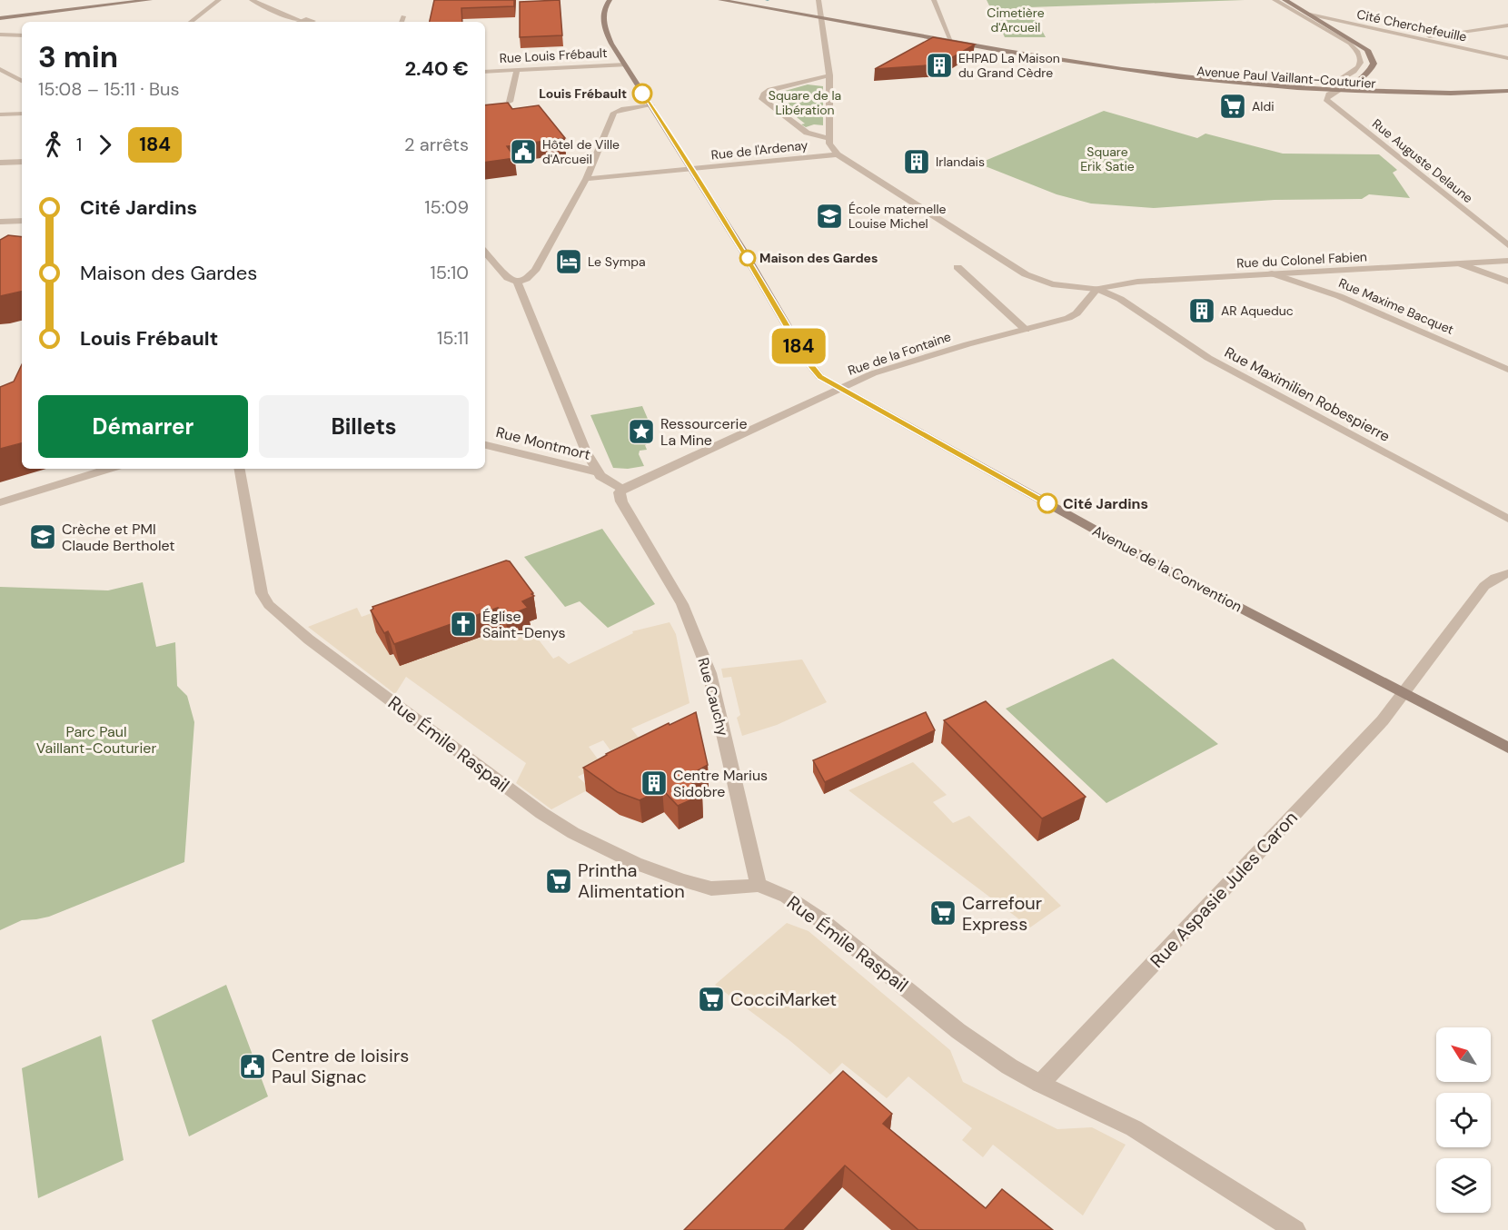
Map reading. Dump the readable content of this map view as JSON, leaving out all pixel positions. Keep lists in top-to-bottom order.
{
  "streets": {
    "main road": ["Avenue Paul Vaillant-Couturier", "Avenue de la Convention"],
    "street": [
      "Cité Cherchefeuille",
      "Rue Louis Frébault",
      "Rue de l'Ardenay",
      "Rue Auguste Delaune",
      "Rue du Colonel Fabien",
      "Rue Maxime Bacquet",
      "Rue de la Fontaine",
      "Rue Maximilien Robespierre",
      "Rue Montmort",
      "Rue Cauchy",
      "Rue Émile Raspail",
      "Rue Aspasie Jules Caron"
    ]
  },
  "crossings": [
    ["Rue Louis Frébault", "Avenue de la Convention"],
    ["Avenue Paul Vaillant-Couturier", "Rue Auguste Delaune"],
    ["Rue de l'Ardenay", "Avenue de la Convention"],
    ["Rue du Colonel Fabien", "Rue Maxime Bacquet"],
    ["Rue du Colonel Fabien", "Rue de la Fontaine"],
    ["Rue du Colonel Fabien", "Rue Maximilien Robespierre"],
    ["Rue de la Fontaine", "Rue Maximilien Robespierre"],
    ["Rue de la Fontaine", "Avenue de la Convention"],
    ["Rue de la Fontaine", "Rue Cauchy"],
    ["Avenue de la Convention", "Rue Aspasie Jules Caron"],
    ["Rue Cauchy", "Rue Émile Raspail"],
    ["Rue Émile Raspail", "Rue Aspasie Jules Caron"]
  ],
  "parks": [
    "Cimetière d'Arcueil",
    "Square de la Libération",
    "Square Erik Satie",
    "Parc Paul Vaillant-Couturier"
  ],
  "places": {
    "building": [
      "EHPAD La Maison du Grand Cèdre",
      "Irlandais",
      "AR Aqueduc",
      "Centre Marius Sidobre"
    ],
    "other": ["Louis Frébault", "Maison des Gardes", "Cité Jardins"],
    "supermarket": [
      "Aldi",
      "Printha Alimentation",
      "Carrefour Express",
      "CocciMarket"
    ],
    "public building": ["Hôtel de Ville d'Arcueil", "Centre de loisirs Paul Signac"],
    "school or university": ["École maternelle Louise Michel", "Crèche et PMI Claude Bertholet"],
    "hotel": ["Le Sympa"],
    "place": ["Ressourcerie La Mine"],
    "church": ["Église Saint-Denys"]
  },
  "lines": ["bus line 184"],
  "north": "top left",
  "page": {
    "on_map": "184",
    "heading": ["3 min", "15:08 – 15:11 · Bus", "2.40 €"],
    "legs": ["1", "184", "2 arrêts"],
    "list": [
      {
        "name": "Cité Jardins",
        "value": "15:09"
      },
      {
        "name": "Maison des Gardes",
        "value": "15:10"
      },
      {
        "name": "Louis Frébault",
        "value": "15:11"
      }
    ],
    "buttons": ["Démarrer", "Billets"]
  }
}
